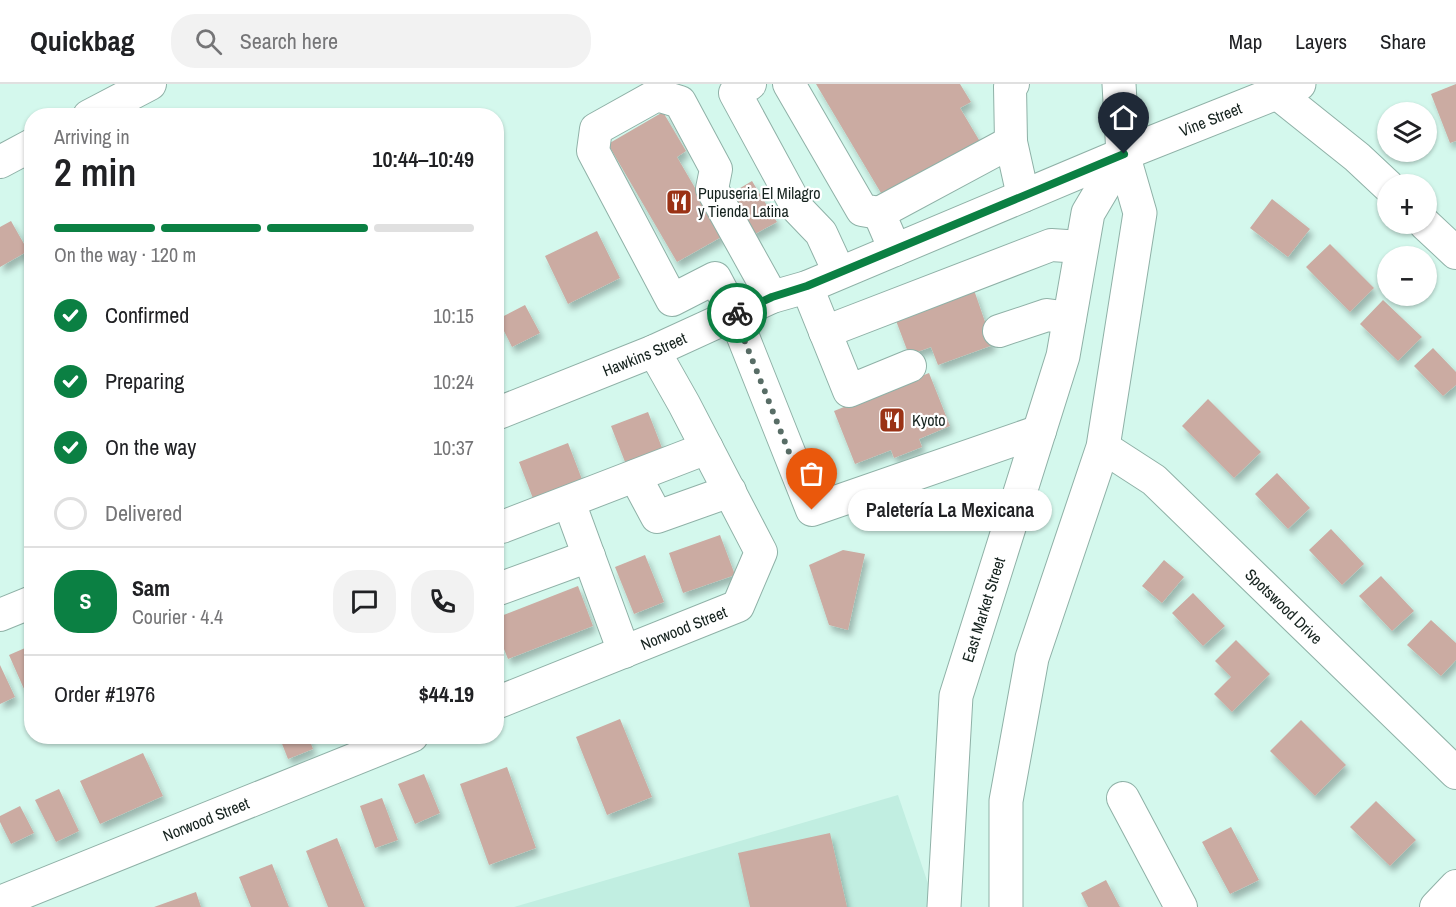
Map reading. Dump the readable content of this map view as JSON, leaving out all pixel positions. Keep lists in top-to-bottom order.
{
  "streets": {
    "main road": ["Vine Street", "East Market Street"],
    "street": ["Hawkins Street", "Spotswood Drive", "Norwood Street"]
  },
  "crossings": [
    ["Vine Street", "Hawkins Street"],
    ["Vine Street", "East Market Street"],
    ["Hawkins Street", "East Market Street"],
    ["Hawkins Street", "Norwood Street"]
  ],
  "places": {
    "restaurant": ["Pupuseria El Milagro y Tienda Latina", "Kyoto"],
    "other": ["Paletería La Mexicana"]
  },
  "page": {
    "header": "Quickbag",
    "search": "Search here",
    "nav": ["Map", "Layers", "Share"],
    "map_buttons": ["+", "−"],
    "heading": ["2 min", "Arriving in", "10:44–10:49"],
    "panel": [
      "Sam",
      "Courier · 4.4",
      "Order #1976",
      "$44.19"
    ],
    "bar": "On the way · 120 m",
    "list": [
      ["Confirmed", "10:15"],
      ["Preparing", "10:24"],
      ["On the way", "10:37"],
      "Delivered"
    ],
    "bubble": "Paletería La Mexicana",
    "round": "S"
  }
}
